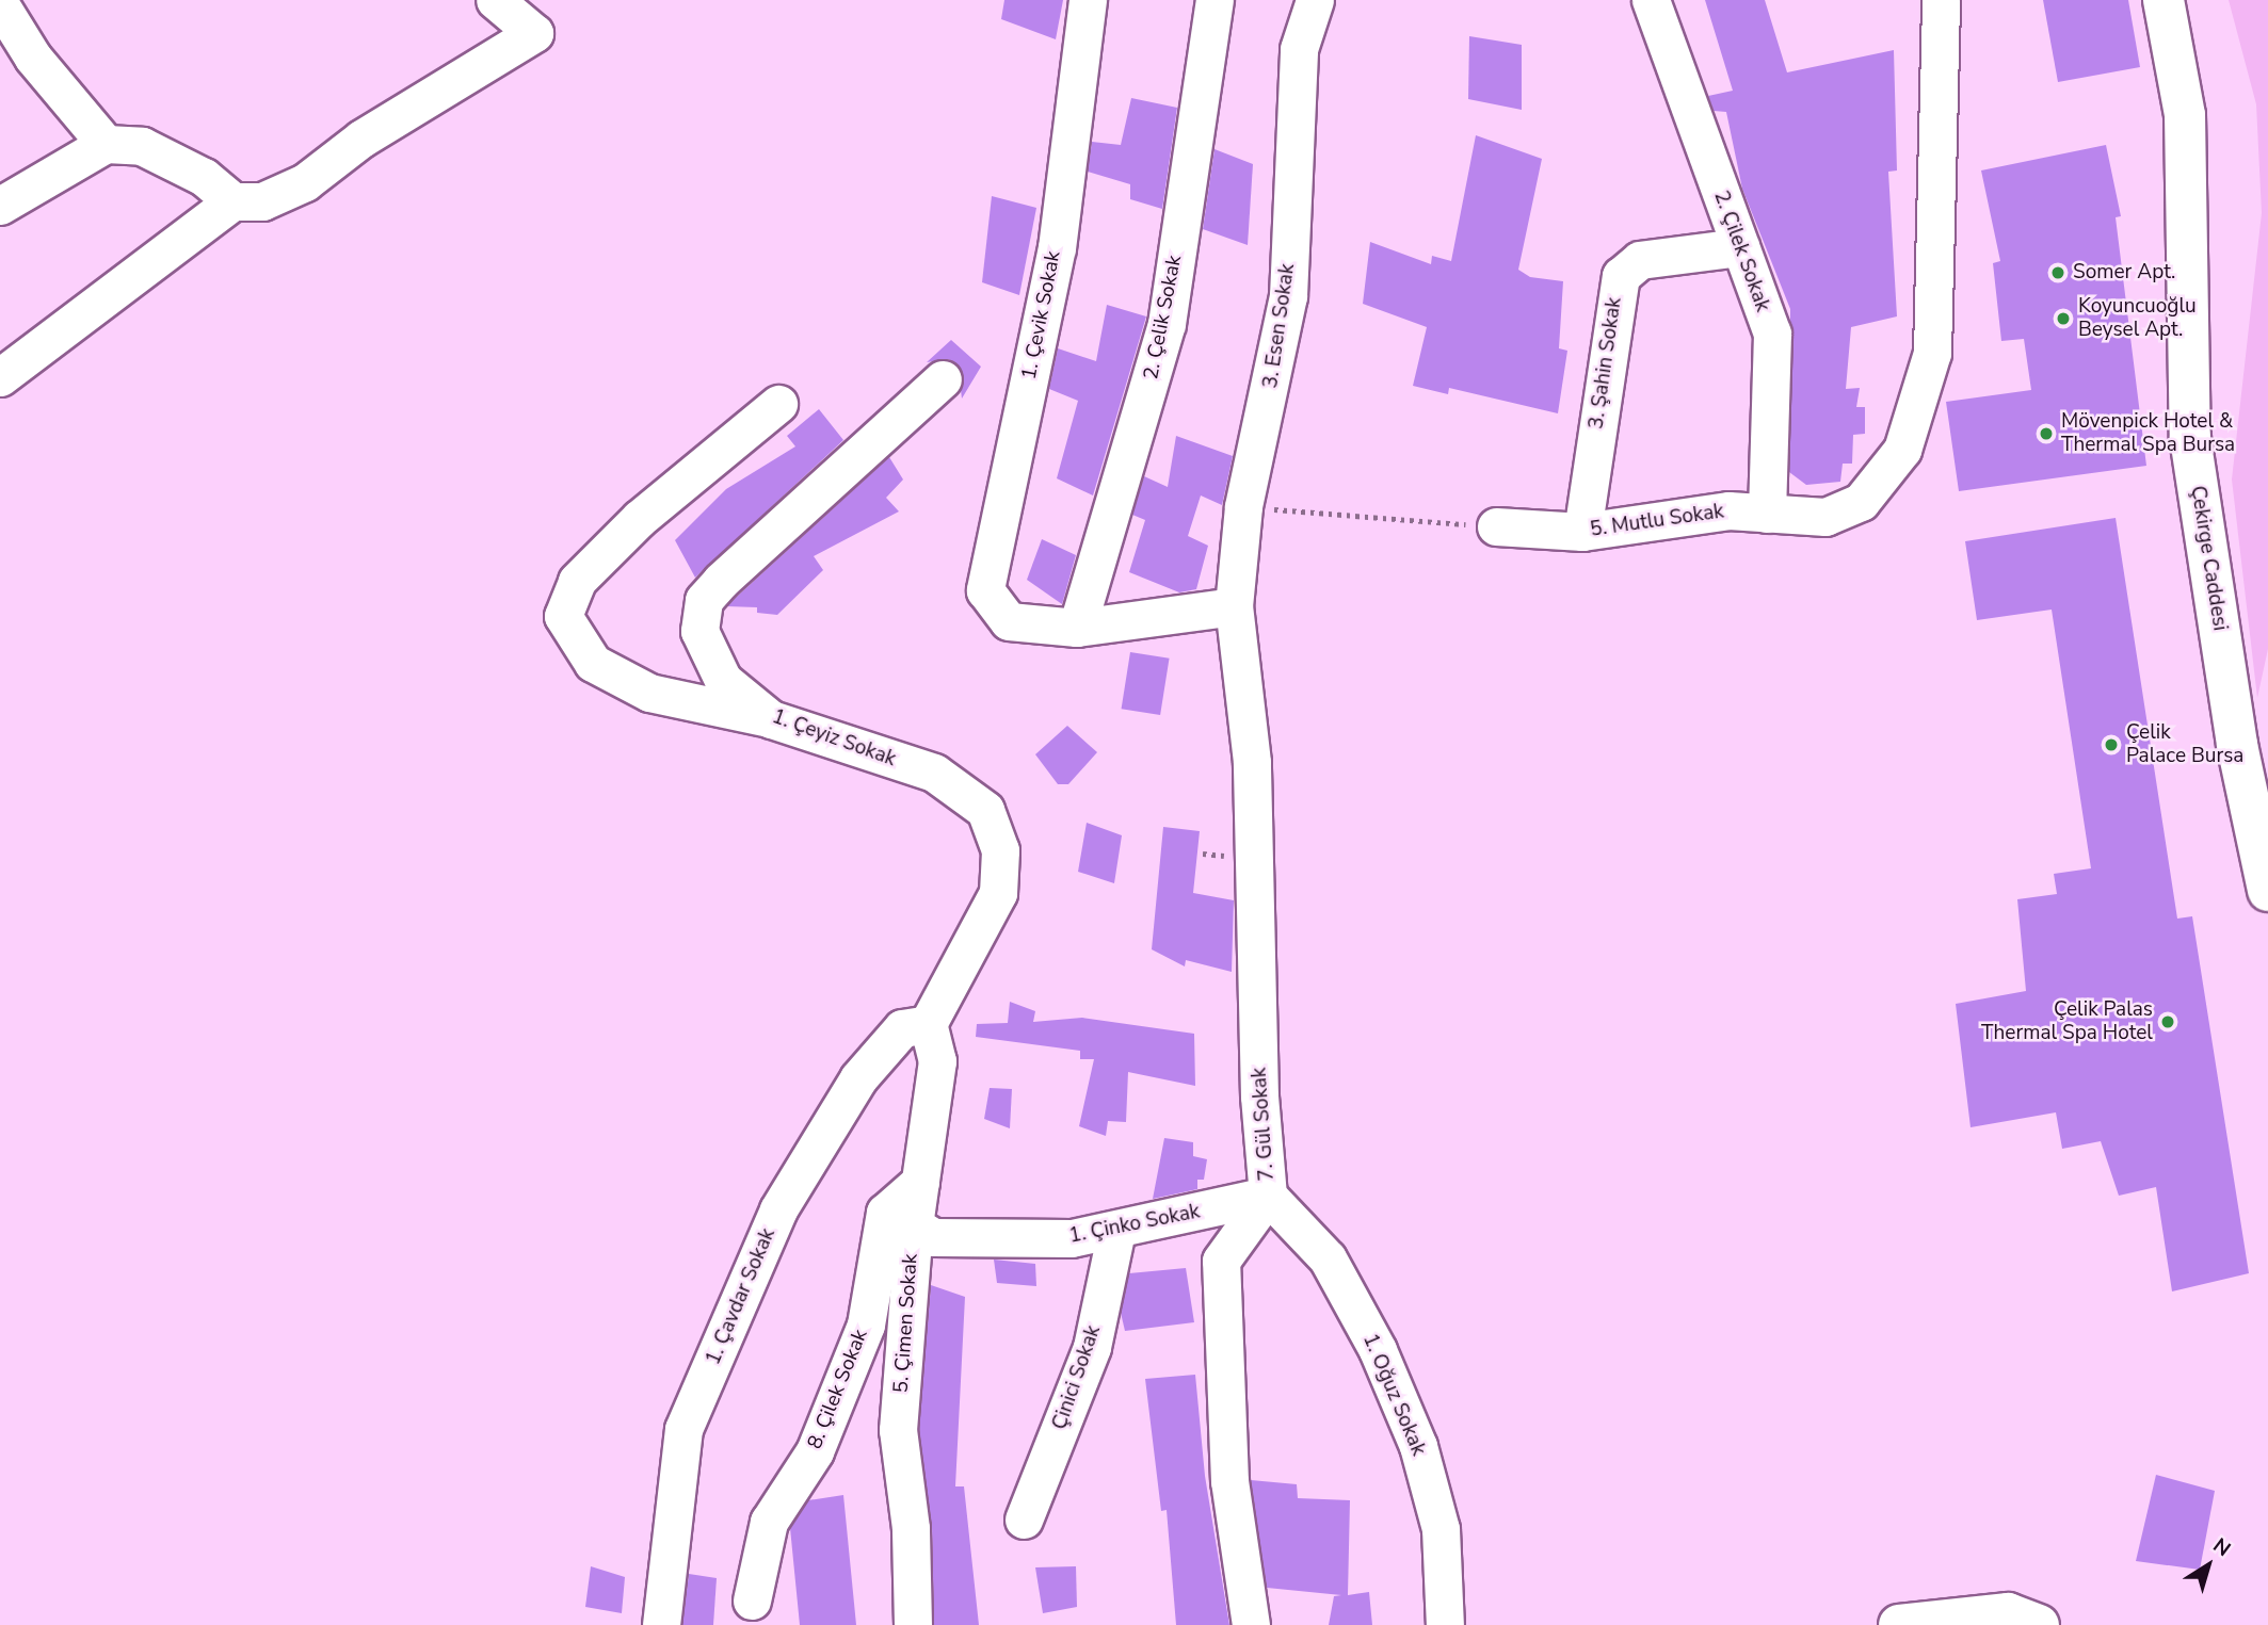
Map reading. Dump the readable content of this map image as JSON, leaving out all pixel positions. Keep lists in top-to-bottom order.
{
  "streets": {
    "main road": ["Çekirge Caddesi"],
    "street": [
      "2. Çilek Sokak",
      "1. Çevik Sokak",
      "2. Çelik Sokak",
      "3. Esen Sokak",
      "3. Şahin Sokak",
      "5. Mutlu Sokak",
      "1. Çeyiz Sokak",
      "7. Gül Sokak",
      "1. Çinko Sokak",
      "1. Çavdar Sokak",
      "5. Çimen Sokak",
      "Çinici Sokak",
      "8. Çilek Sokak",
      "1. Oğuz Sokak"
    ]
  },
  "crossings": [
    ["2. Çilek Sokak", "3. Şahin Sokak"],
    ["2. Çilek Sokak", "5. Mutlu Sokak"],
    ["1. Çevik Sokak", "2. Çelik Sokak"],
    ["3. Esen Sokak", "7. Gül Sokak"],
    ["3. Şahin Sokak", "5. Mutlu Sokak"],
    ["1. Çeyiz Sokak", "1. Çavdar Sokak"],
    ["1. Çeyiz Sokak", "5. Çimen Sokak"],
    ["7. Gül Sokak", "1. Çinko Sokak"],
    ["7. Gül Sokak", "1. Oğuz Sokak"],
    ["1. Çinko Sokak", "5. Çimen Sokak"],
    ["1. Çinko Sokak", "Çinici Sokak"],
    ["1. Çinko Sokak", "1. Oğuz Sokak"],
    ["1. Çavdar Sokak", "5. Çimen Sokak"],
    ["5. Çimen Sokak", "8. Çilek Sokak"]
  ],
  "places": [
    "Somer Apt.",
    "Koyuncuoğlu Beysel Apt.",
    "Mövenpick Hotel & Thermal Spa Bursa",
    "Çelik Palace Bursa",
    "Çelik Palas Thermal Spa Hotel"
  ],
  "north": "top right"
}
